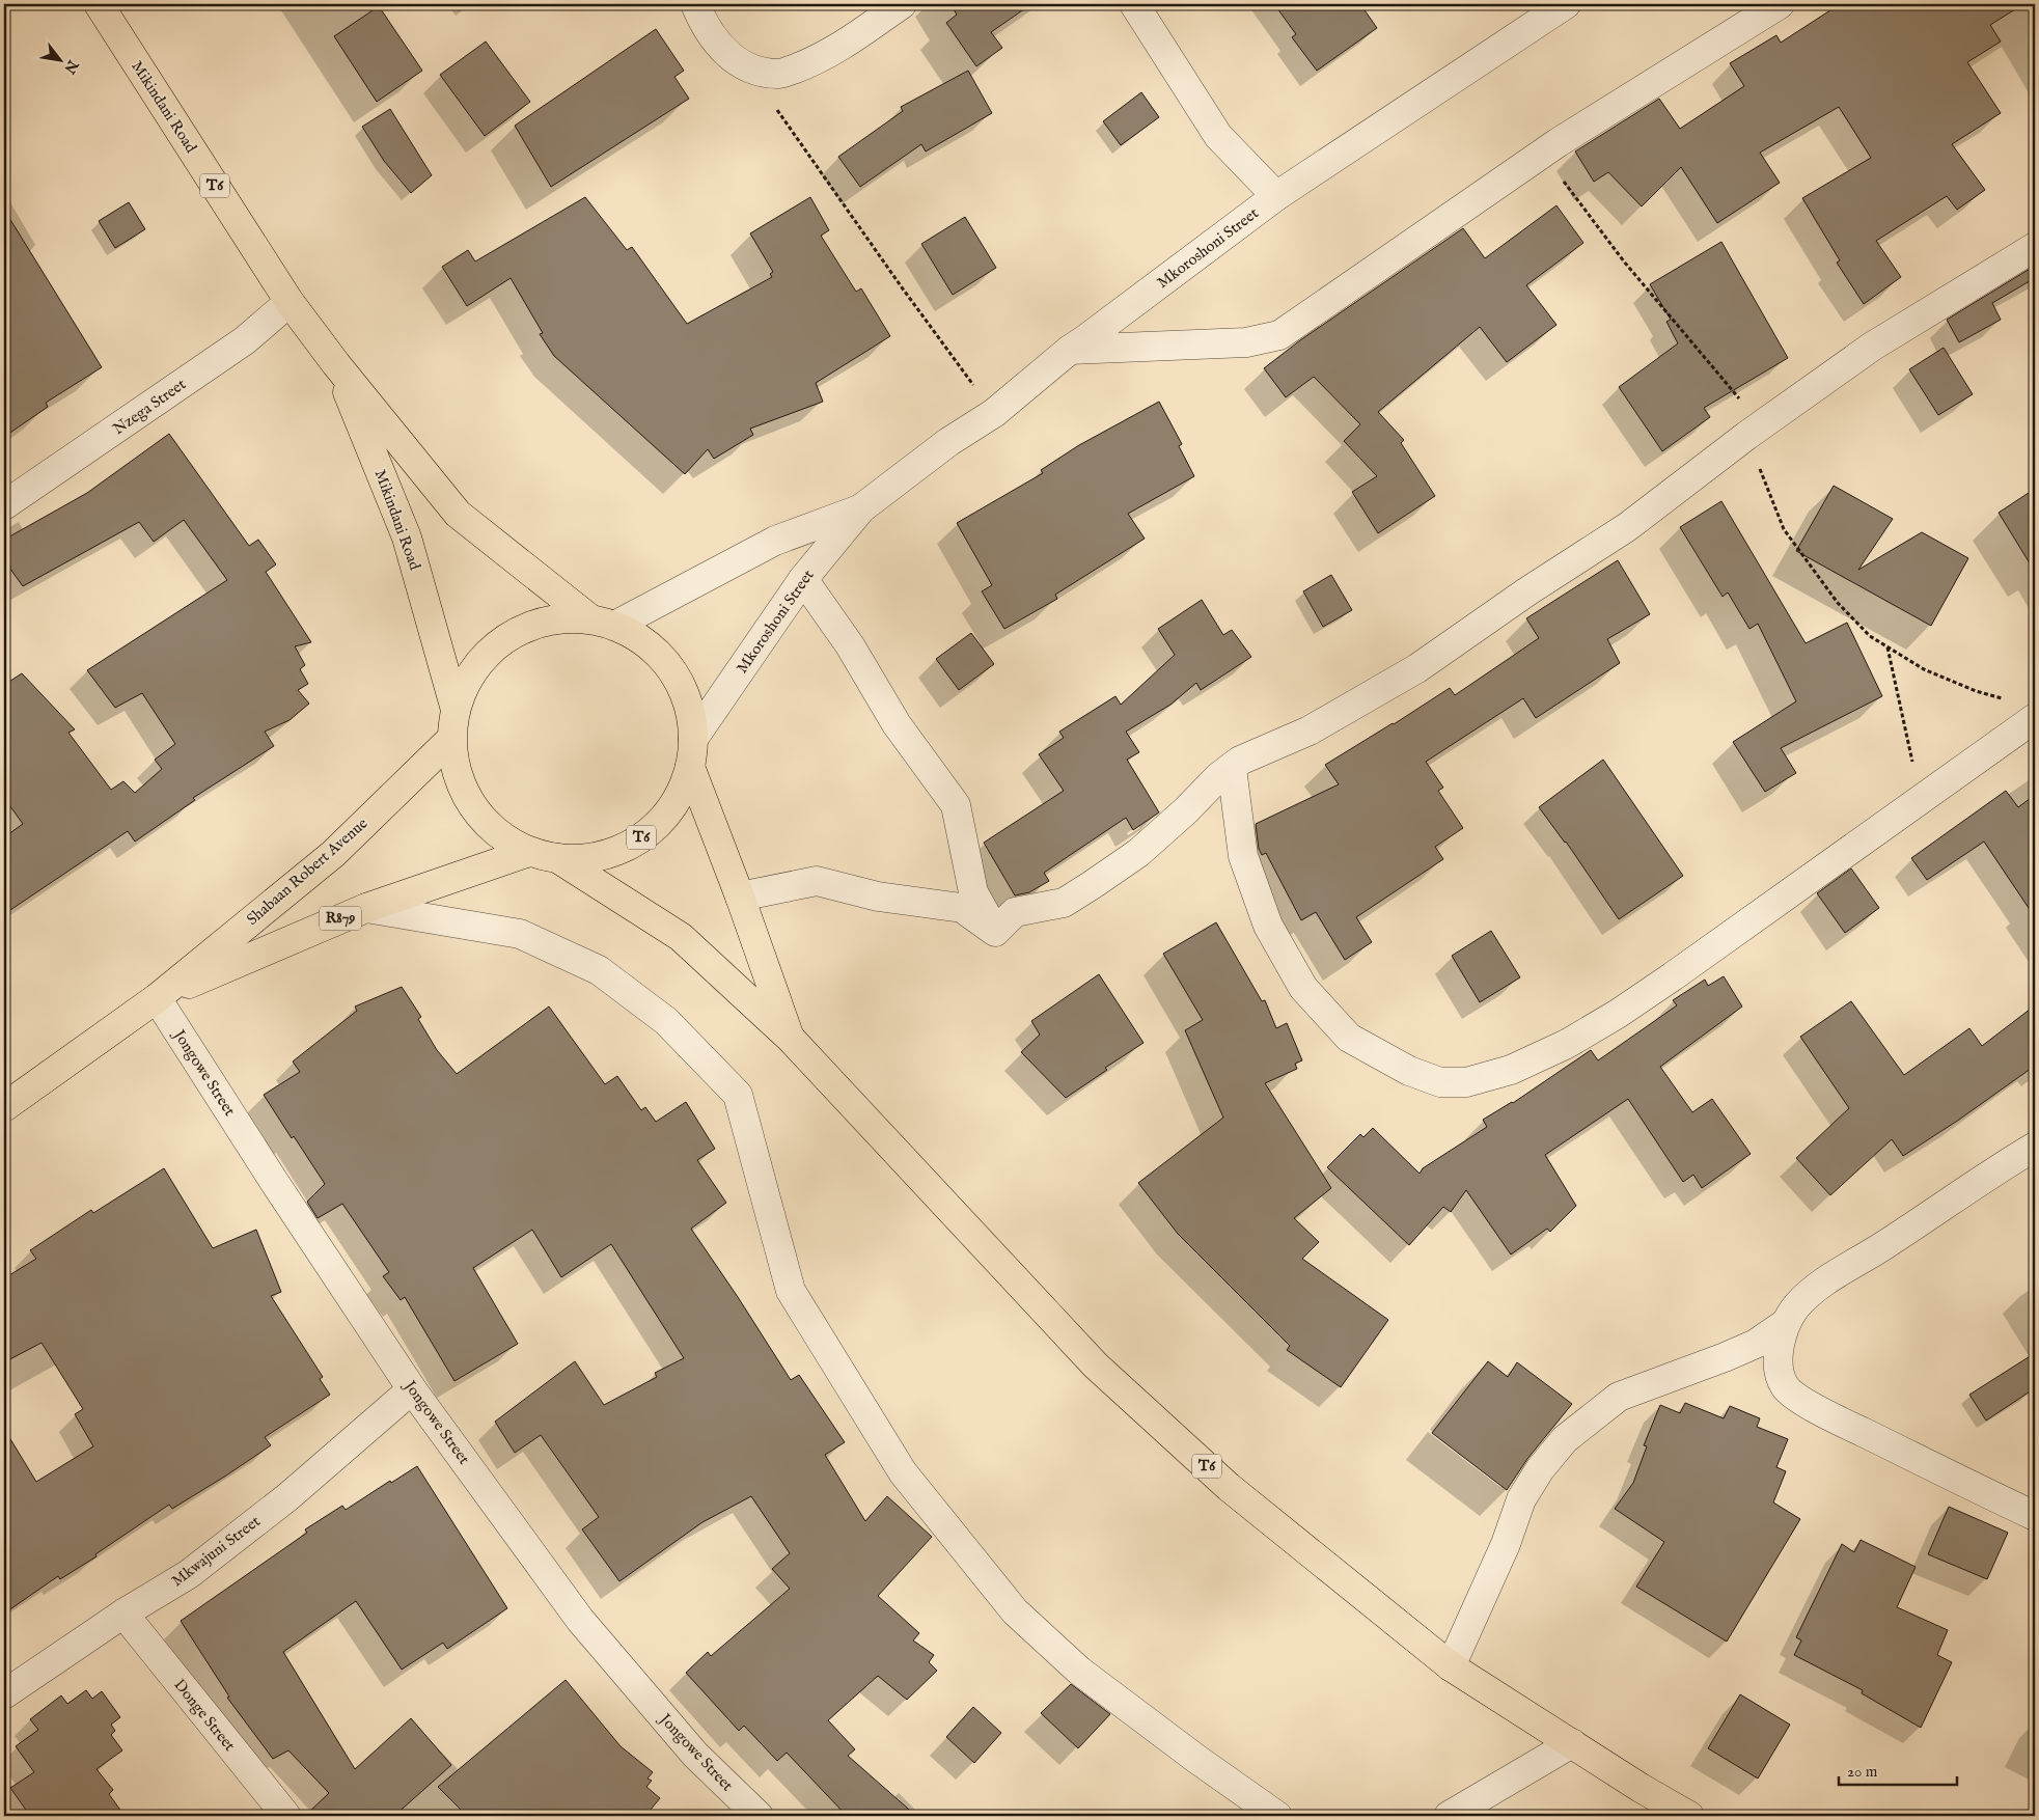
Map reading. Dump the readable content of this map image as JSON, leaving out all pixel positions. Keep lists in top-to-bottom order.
{
  "streets": {
    "main road": [
      "Mikindani Road",
      "T6",
      "Shabaan Robert Avenue",
      "R879"
    ],
    "street": [
      "Mkoroshoni Street",
      "Nzega Street",
      "Jongowe Street",
      "Mkwajuni Street",
      "Donge Street"
    ]
  },
  "crossings": [
    ["Mikindani Road", "T6"],
    ["Mikindani Road", "Nzega Street"],
    ["T6", "Mkoroshoni Street"],
    ["T6", "Shabaan Robert Avenue"],
    ["Shabaan Robert Avenue", "Jongowe Street"],
    ["Jongowe Street", "Mkwajuni Street"],
    ["Mkwajuni Street", "Donge Street"]
  ],
  "scale_bar": "20 m",
  "north": "bottom right"
}
